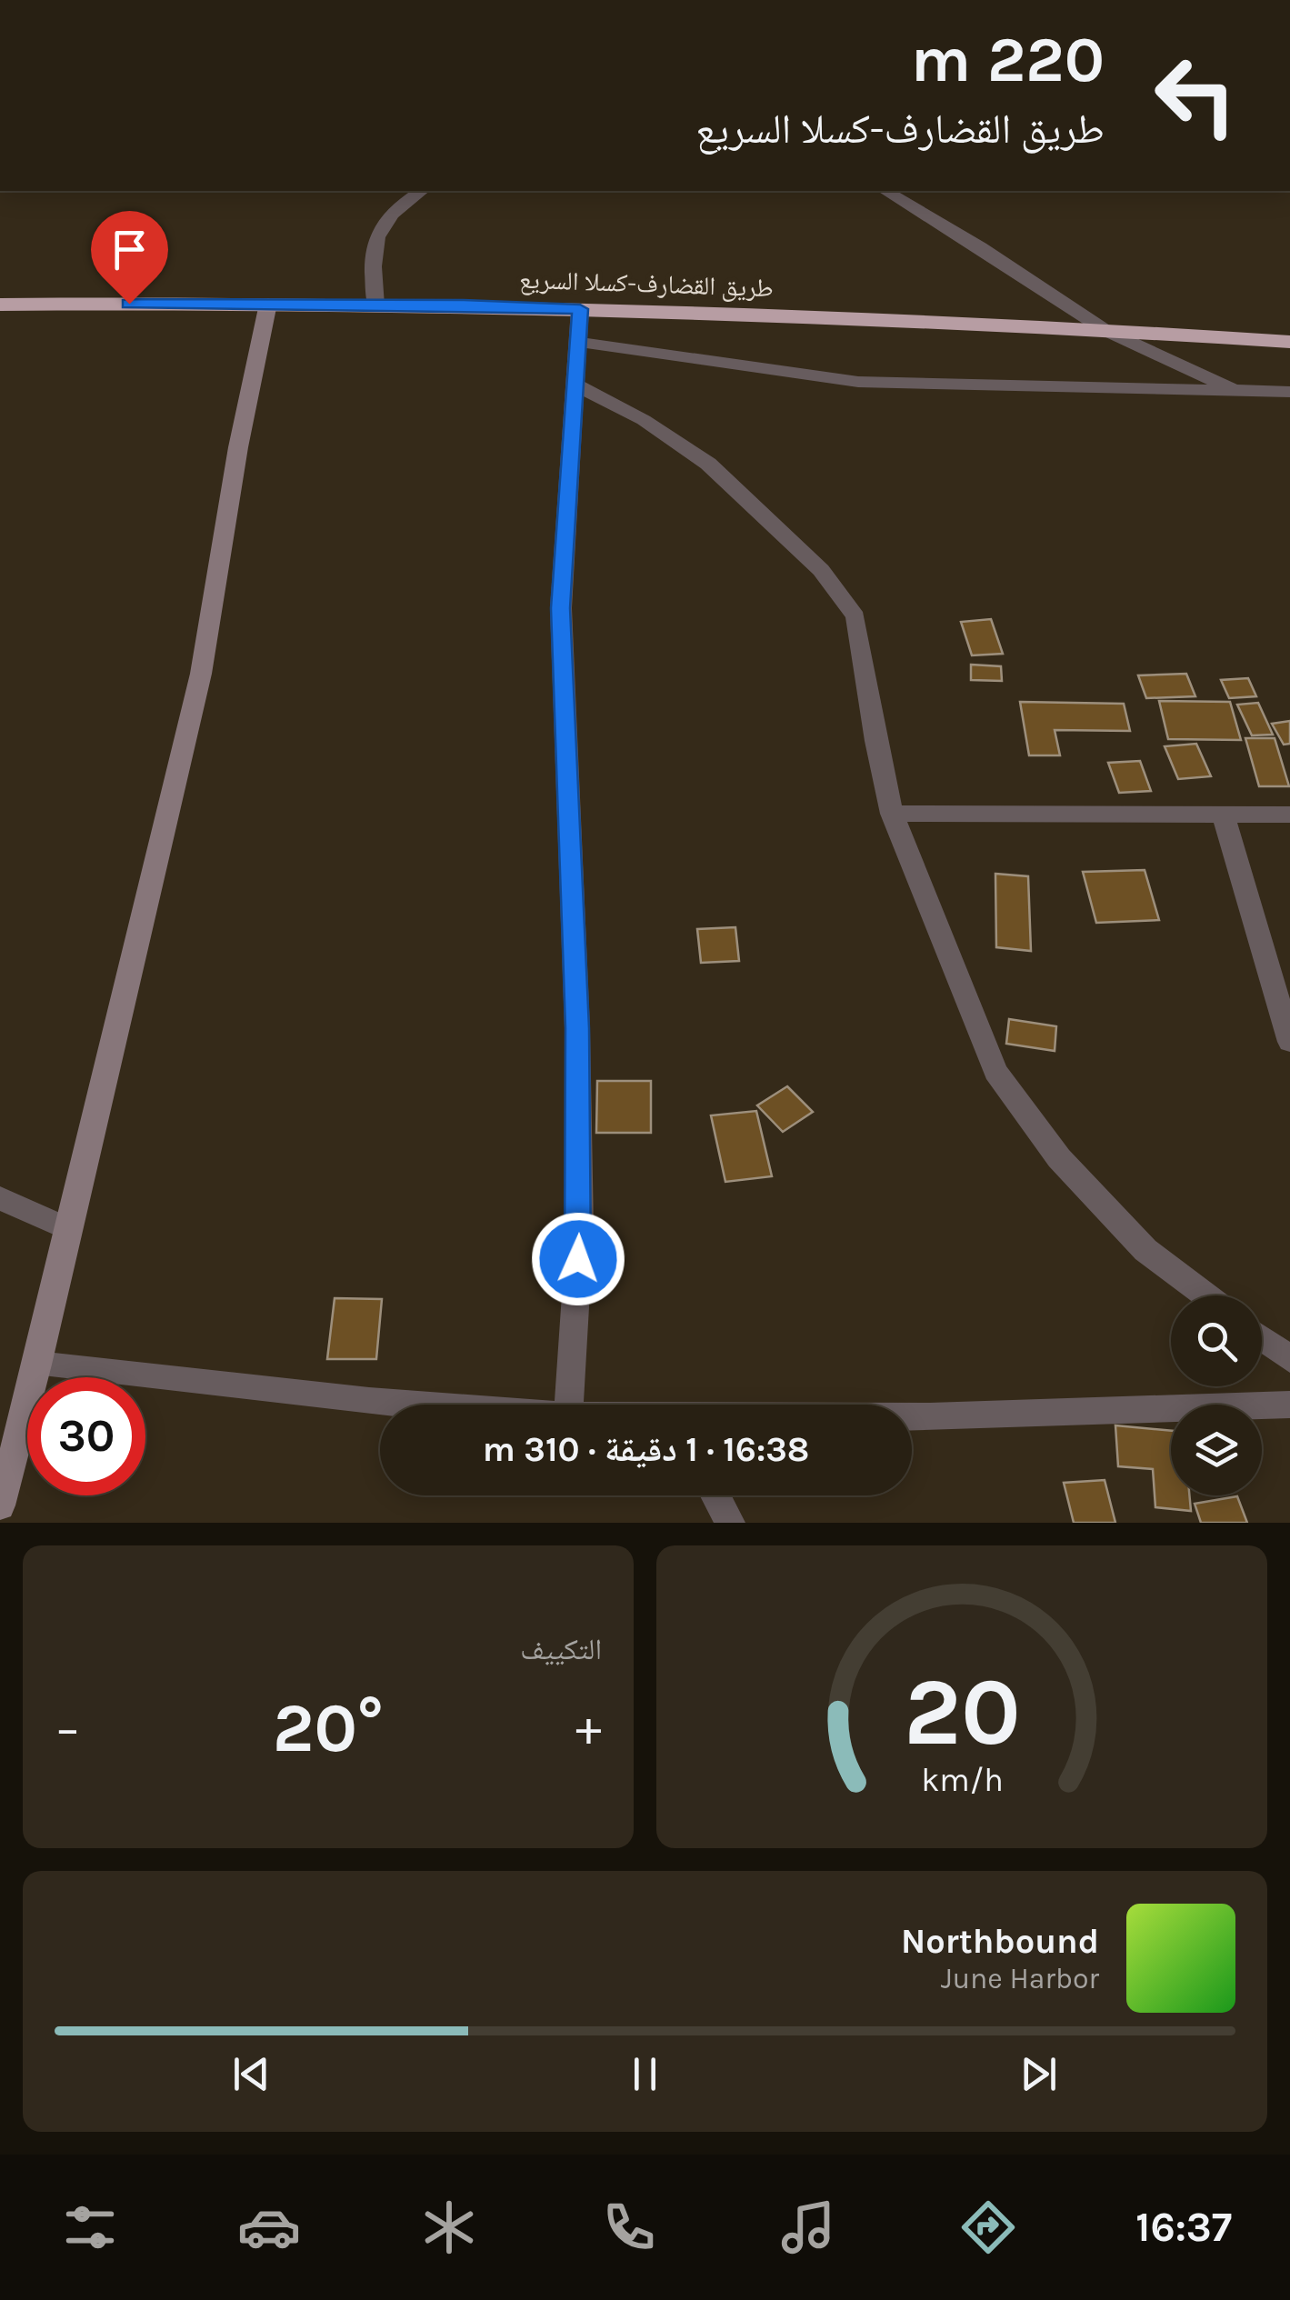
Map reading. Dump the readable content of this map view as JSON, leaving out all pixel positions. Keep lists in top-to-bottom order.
{
  "streets": {
    "highway": ["طريق القضارف-كسلا السريع"]
  },
  "page": {
    "turn": ["220 m", "طريق القضارف-كسلا السريع"],
    "limit": "30",
    "trip": "16:38 · 1 دقيقة · 310 m",
    "tile": "التكييف",
    "heat": ["−", "20°", "+"],
    "song": ["Northbound", "June Harbor"],
    "tabs": "16:37",
    "gauge": ["20", "km/h"]
  }
}
